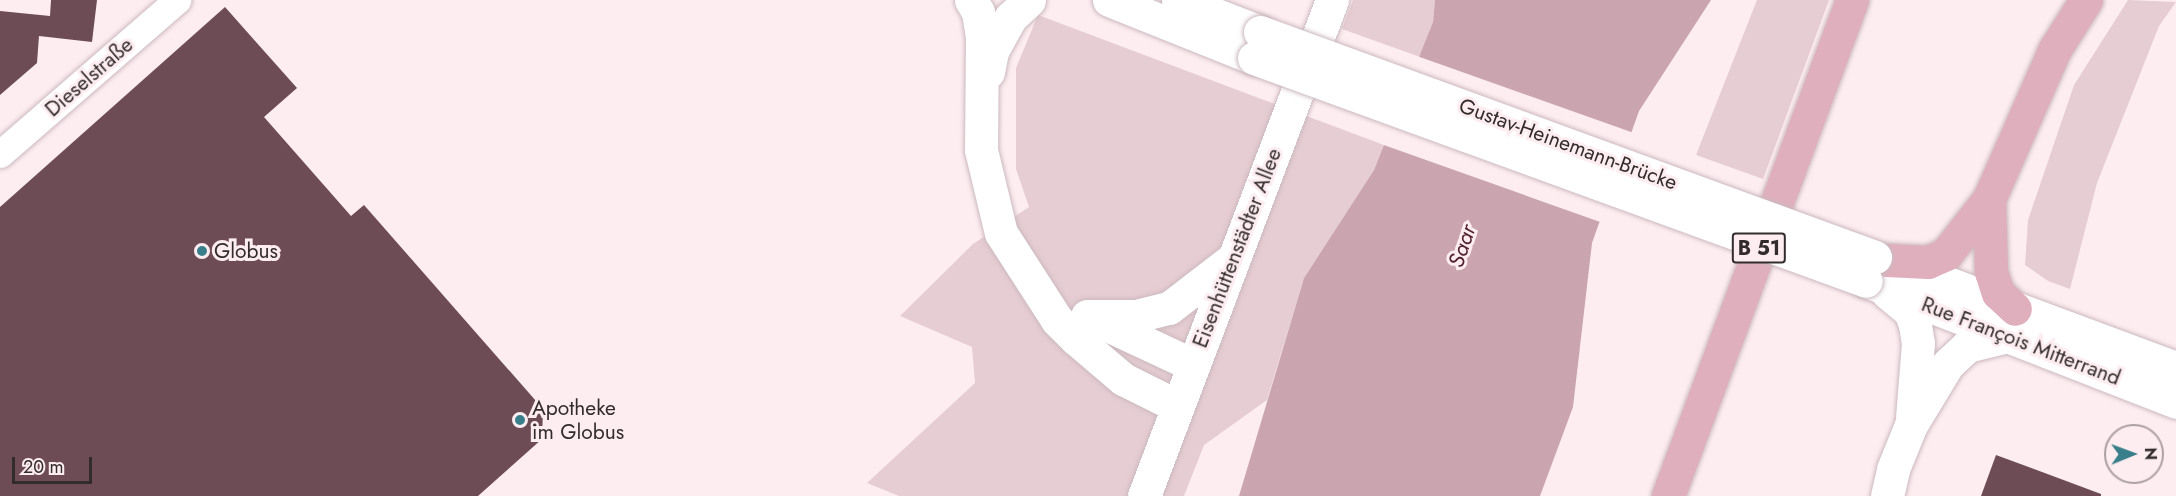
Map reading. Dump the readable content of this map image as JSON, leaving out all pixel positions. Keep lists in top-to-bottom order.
{
  "streets": {
    "main road": ["B 51"],
    "street": [
      "Dieselstraße",
      "Gustav-Heinemann-Brücke",
      "Eisenhüttenstädter Allee",
      "Rue François Mitterrand"
    ]
  },
  "crossings": [
    ["Gustav-Heinemann-Brücke", "Rue François Mitterrand"]
  ],
  "water": ["Saar"],
  "places": ["Globus", "Apotheke im Globus"],
  "scale_bar": "20 m",
  "north": "right"
}
